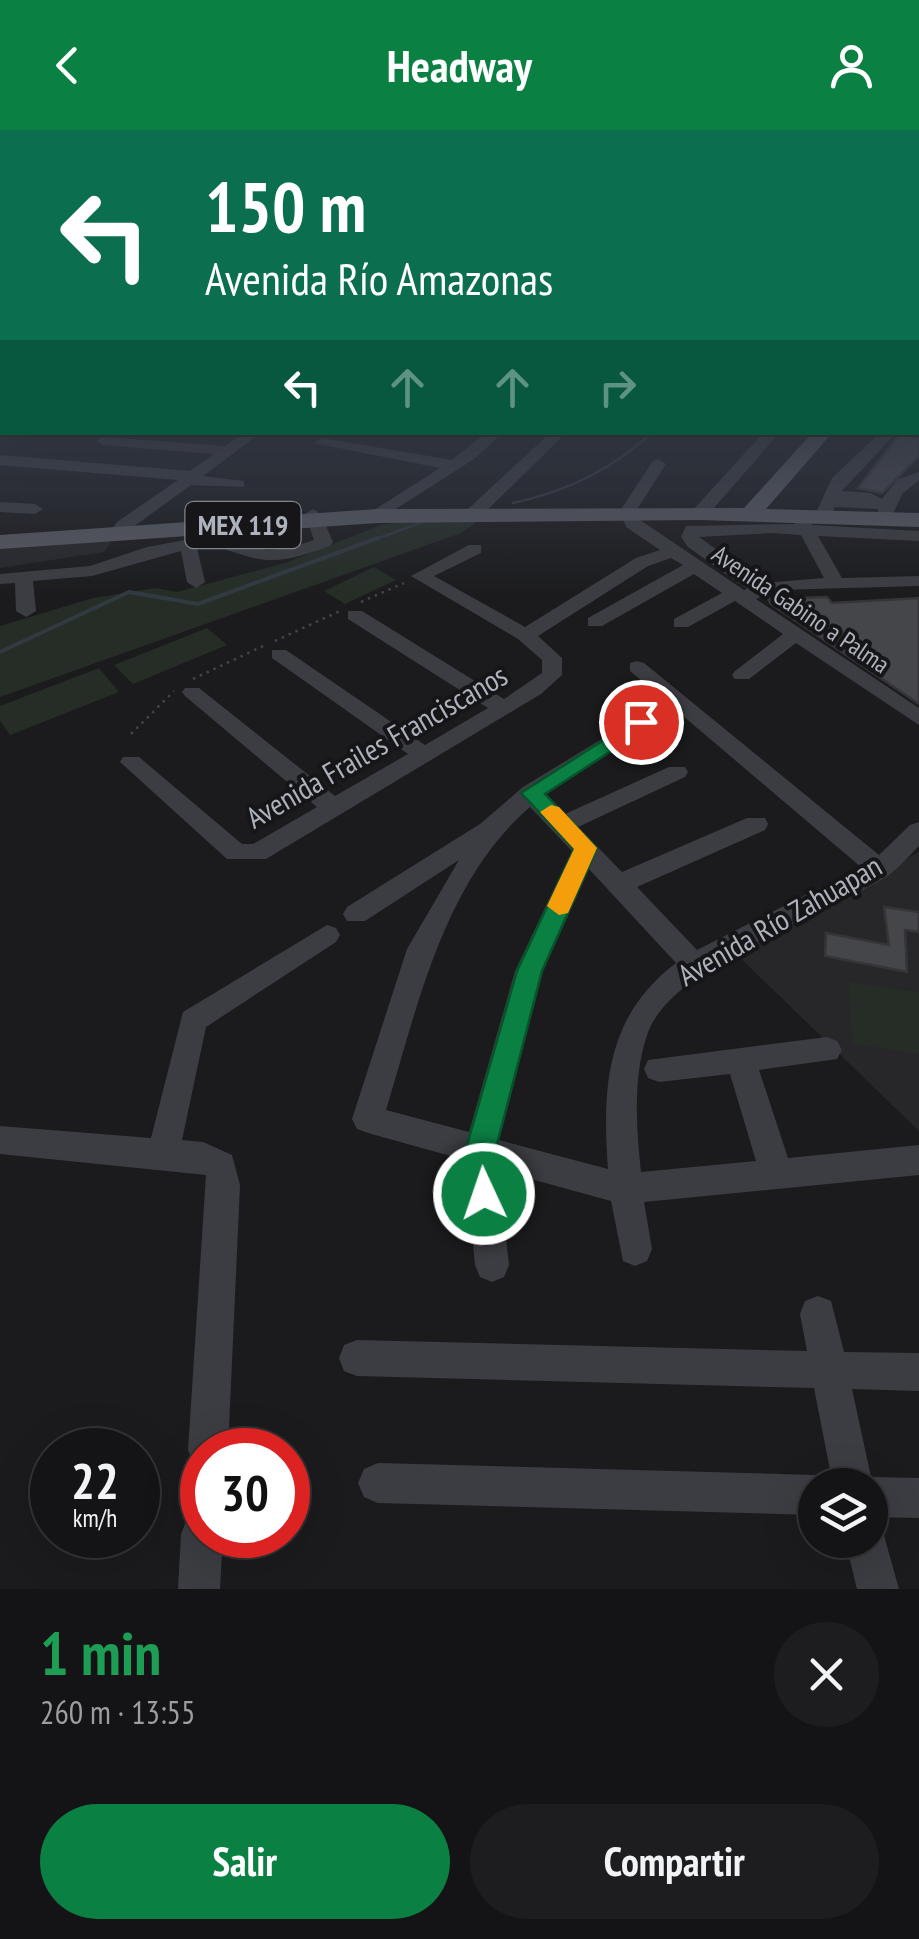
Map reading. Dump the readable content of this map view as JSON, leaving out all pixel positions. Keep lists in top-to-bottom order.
{
  "streets": {
    "main road": ["MEX 119"],
    "street": ["Avenida Gabino a Palma", "Avenida Frailes Franciscanos", "Avenida Río Zahuapan"]
  },
  "crossings": [
    ["MEX 119", "Avenida Gabino a Palma"],
    ["Avenida Gabino a Palma", "Avenida Frailes Franciscanos"]
  ],
  "page": {
    "header": "Headway",
    "turn": ["150 m", "Avenida Río Amazonas"],
    "speed": "22 km/h",
    "limit": "30",
    "heading": ["1 min", "260 m · 13:55"],
    "buttons": ["Salir", "Compartir"]
  }
}
